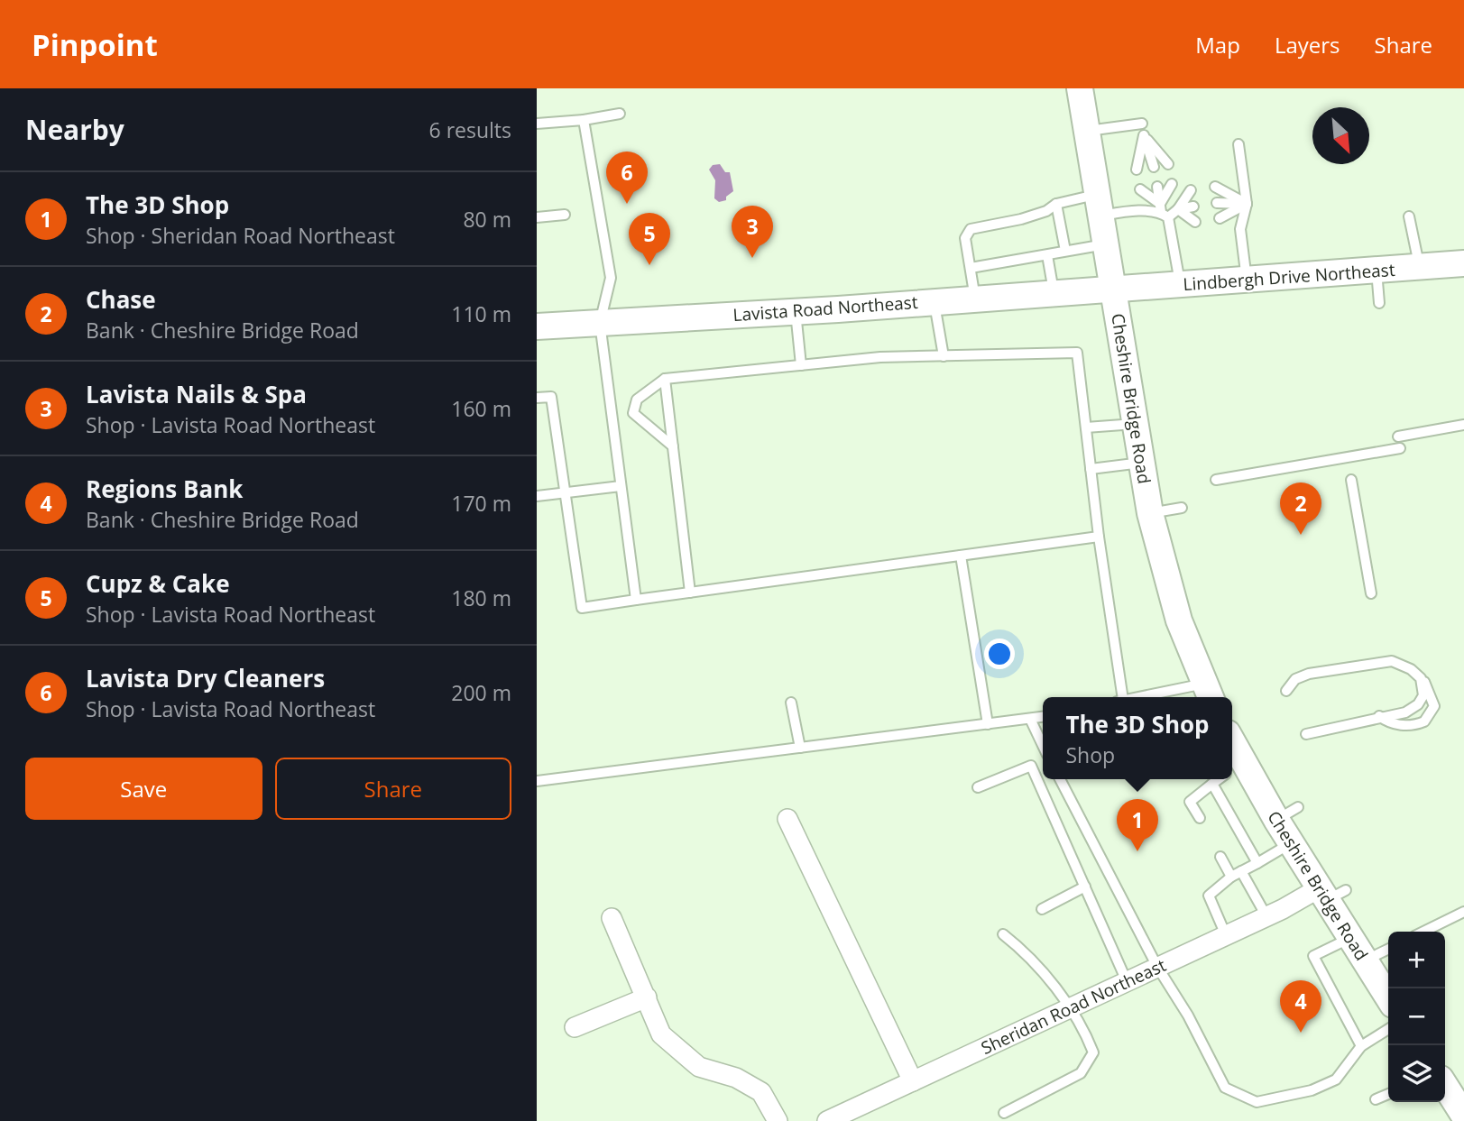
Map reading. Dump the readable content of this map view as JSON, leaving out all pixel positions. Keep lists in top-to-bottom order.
{
  "streets": {
    "main road": ["Lindbergh Drive Northeast", "Lavista Road Northeast", "Cheshire Bridge Road"],
    "street": ["Sheridan Road Northeast"]
  },
  "crossings": [
    ["Lindbergh Drive Northeast", "Lavista Road Northeast"],
    ["Lindbergh Drive Northeast", "Cheshire Bridge Road"],
    ["Lavista Road Northeast", "Cheshire Bridge Road"],
    ["Cheshire Bridge Road", "Sheridan Road Northeast"]
  ],
  "north": "bottom right",
  "page": {
    "header": "Pinpoint",
    "nav": ["Map", "Layers", "Share"],
    "heading": ["Nearby", "6 results"],
    "pins": [
      "6",
      "3",
      "5",
      "2",
      "1",
      "4"
    ],
    "list": [
      {
        "mark": "1",
        "name": "The 3D Shop",
        "note": "Shop · Sheridan Road Northeast",
        "value": "80 m"
      },
      {
        "mark": "2",
        "name": "Chase",
        "note": "Bank · Cheshire Bridge Road",
        "value": "110 m"
      },
      {
        "mark": "3",
        "name": "Lavista Nails & Spa",
        "note": "Shop · Lavista Road Northeast",
        "value": "160 m"
      },
      {
        "mark": "4",
        "name": "Regions Bank",
        "note": "Bank · Cheshire Bridge Road",
        "value": "170 m"
      },
      {
        "mark": "5",
        "name": "Cupz & Cake",
        "note": "Shop · Lavista Road Northeast",
        "value": "180 m"
      },
      {
        "mark": "6",
        "name": "Lavista Dry Cleaners",
        "note": "Shop · Lavista Road Northeast",
        "value": "200 m"
      }
    ],
    "popup": ["The 3D Shop", "Shop"],
    "buttons": ["Save", "Share"],
    "map_buttons": ["+", "−"]
  }
}
